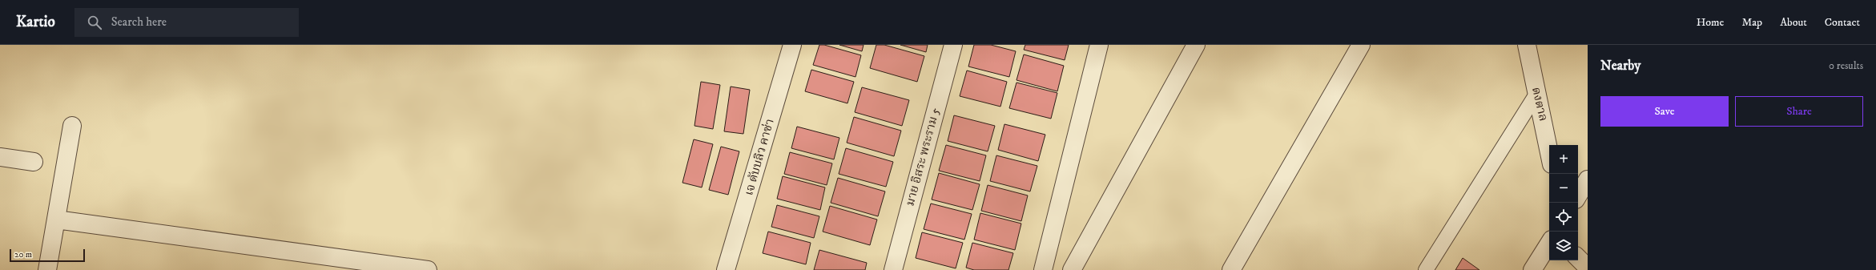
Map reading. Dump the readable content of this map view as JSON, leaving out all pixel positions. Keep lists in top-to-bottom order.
{
  "streets": {
    "street": ["ดงตาล", "เจ ดับบลิว คาซ่า", "มาย อิสระ พระราม 5"]
  },
  "scale_bar": "20 m",
  "page": {
    "header": "Kartio",
    "search": "Search here",
    "nav": [
      "Home",
      "Map",
      "About",
      "Contact"
    ],
    "heading": ["Nearby", "0 results"],
    "buttons": ["Save", "Share"],
    "map_buttons": ["+", "−"],
    "scale": "20 m"
  }
}
